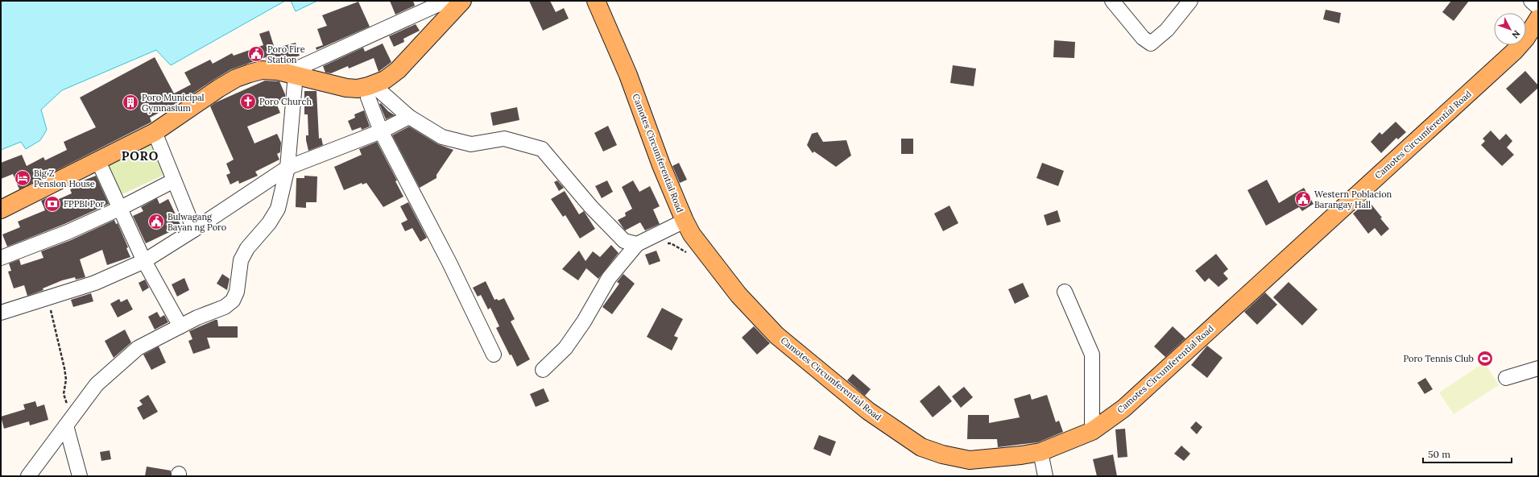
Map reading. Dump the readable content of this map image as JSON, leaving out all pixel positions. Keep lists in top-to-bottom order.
{
  "streets": {
    "main road": ["Camotes Circumferential Road"]
  },
  "districts": ["PORO"],
  "places": {
    "public building": ["Poro Fire Station", "Western Poblacion Barangay Hall", "Bulwagang Bayan ng Poro"],
    "church": ["Poro Church"],
    "building": ["Poro Municipal Gymnasium"],
    "hotel": ["Big Z Pension House"],
    "bank": ["FPPBI Por"],
    "sports": ["Poro Tennis Club"]
  },
  "scale_bar": "50 m",
  "north": "bottom right"
}
